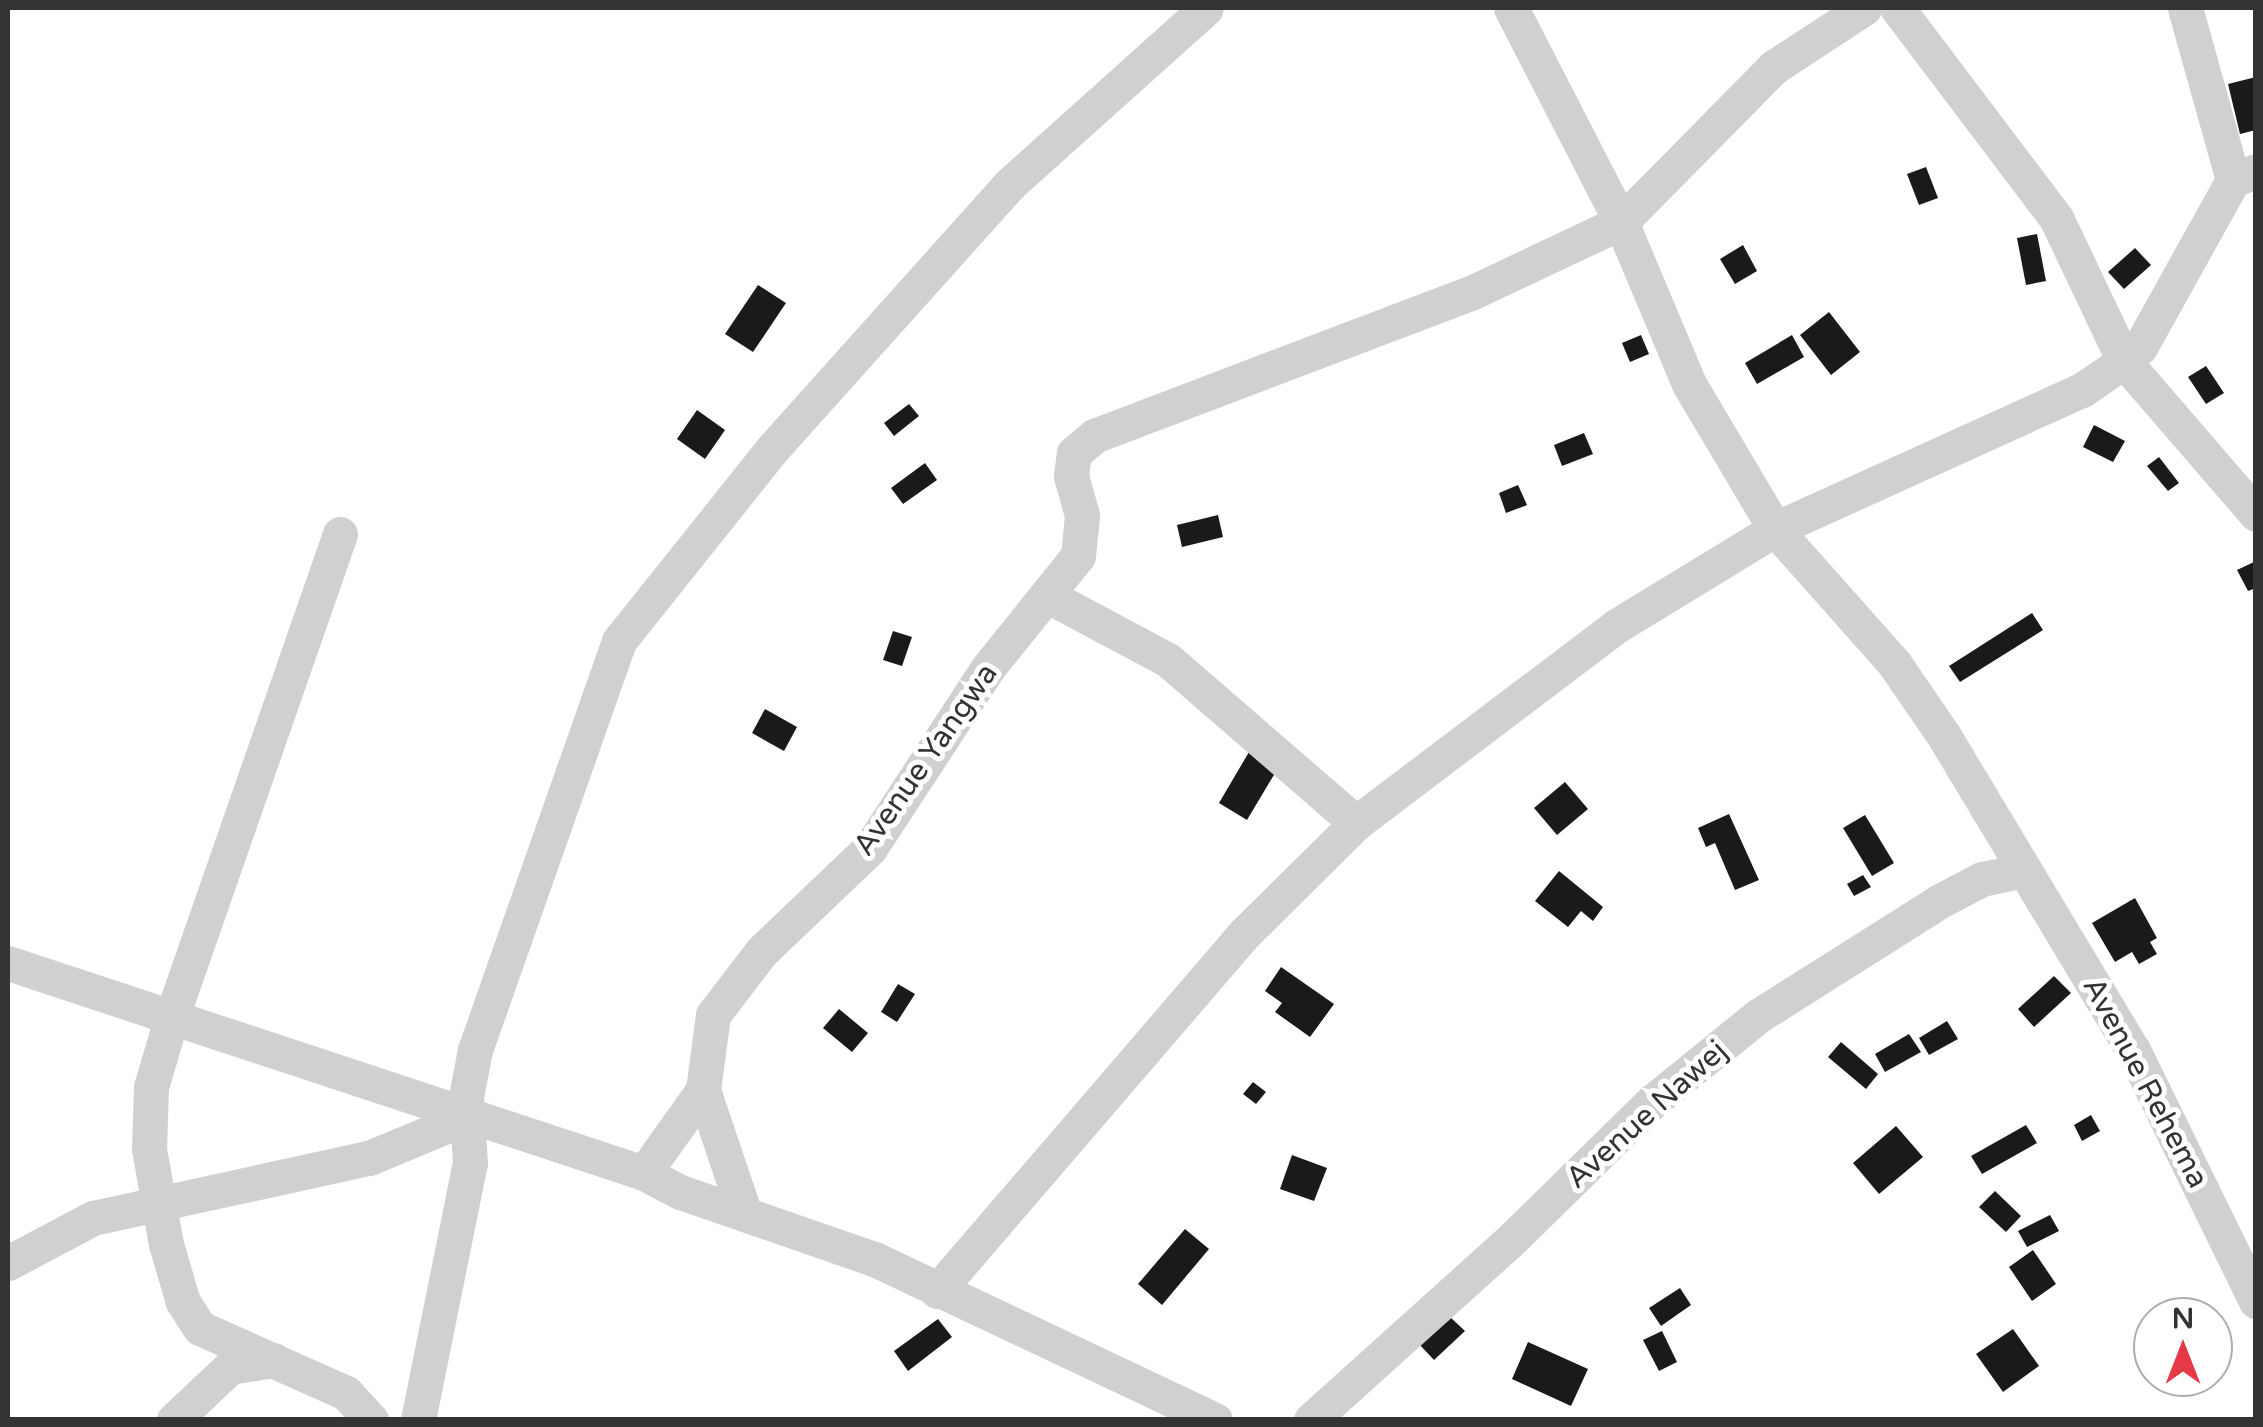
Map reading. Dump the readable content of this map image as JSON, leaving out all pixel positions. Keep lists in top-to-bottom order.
{
  "streets": {
    "street": ["Avenue Yangwa", "Avenue Rehema", "Avenue Nawej"]
  },
  "crossings": [
    ["Avenue Yangwa", "Avenue Rehema"],
    ["Avenue Rehema", "Avenue Nawej"]
  ],
  "north": "top"
}
